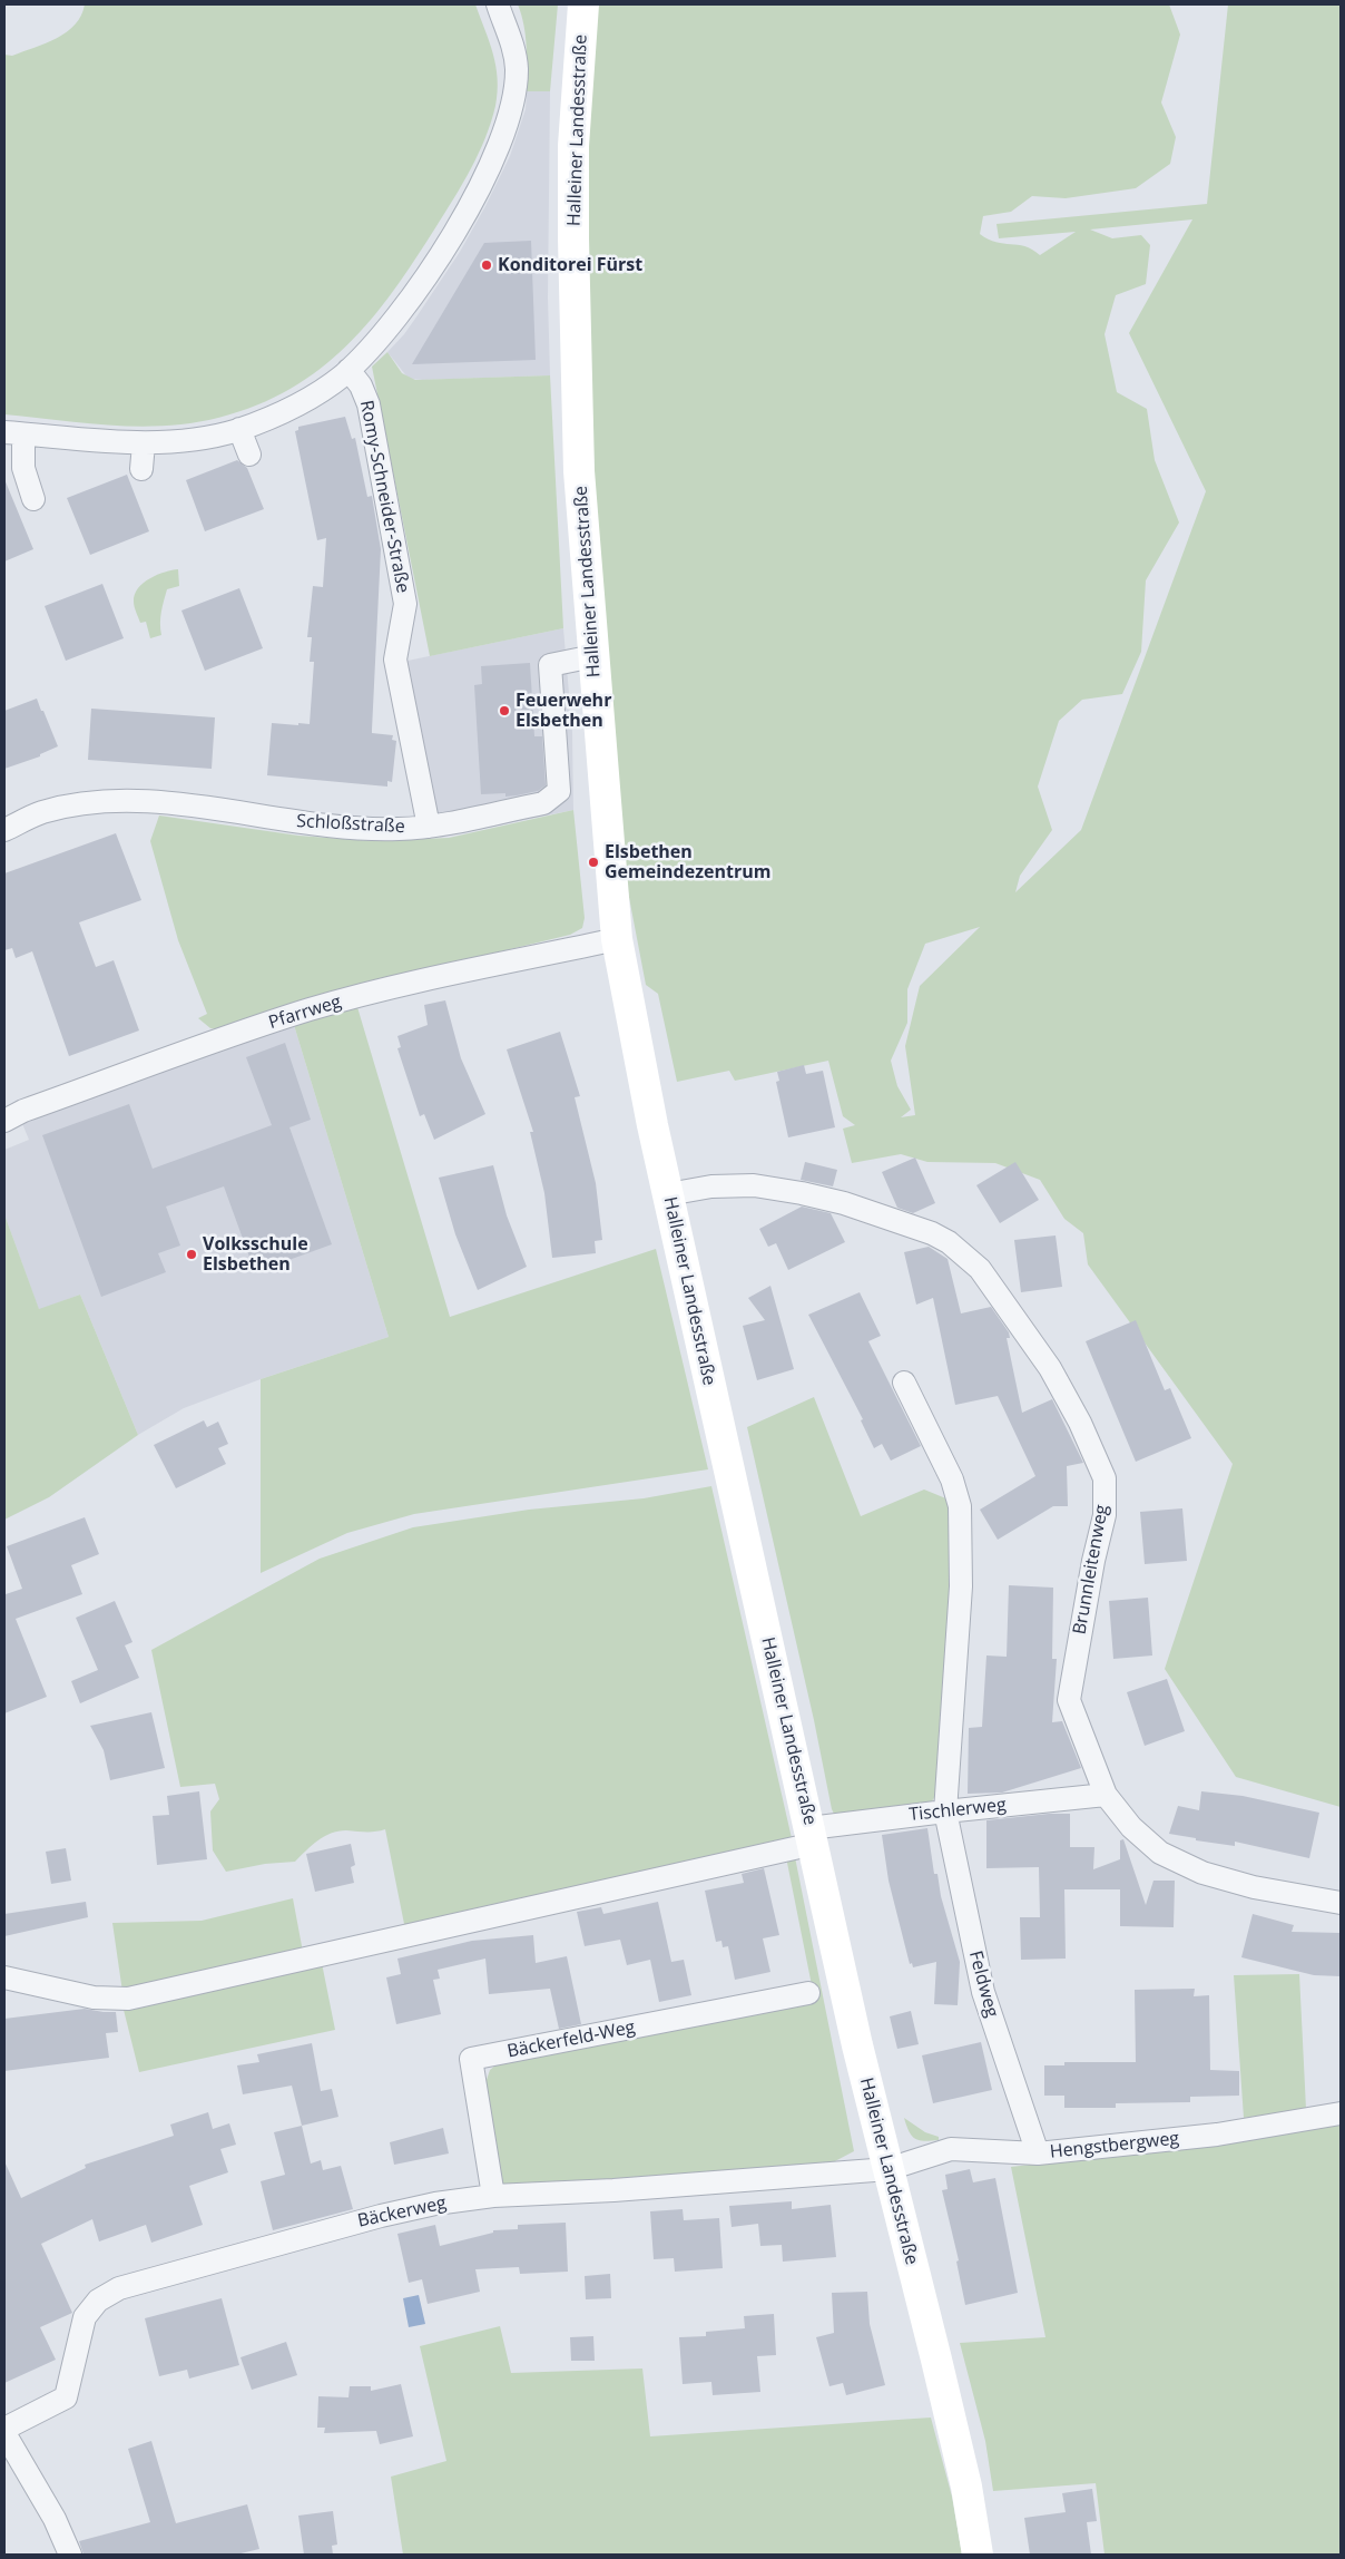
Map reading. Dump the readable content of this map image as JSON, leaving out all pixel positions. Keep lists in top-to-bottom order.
{
  "streets": {
    "main road": ["Halleiner Landesstraße"],
    "street": [
      "Romy-Schneider-Straße",
      "Schloßstraße",
      "Pfarrweg",
      "Brunnleitenweg",
      "Tischlerweg",
      "Feldweg",
      "Bäckerfeld-Weg",
      "Hengstbergweg",
      "Bäckerweg"
    ]
  },
  "crossings": [
    ["Halleiner Landesstraße", "Schloßstraße"],
    ["Halleiner Landesstraße", "Pfarrweg"],
    ["Halleiner Landesstraße", "Brunnleitenweg"],
    ["Halleiner Landesstraße", "Tischlerweg"],
    ["Halleiner Landesstraße", "Hengstbergweg"],
    ["Halleiner Landesstraße", "Bäckerweg"],
    ["Romy-Schneider-Straße", "Schloßstraße"],
    ["Brunnleitenweg", "Tischlerweg"],
    ["Tischlerweg", "Feldweg"],
    ["Feldweg", "Hengstbergweg"],
    ["Bäckerfeld-Weg", "Bäckerweg"],
    ["Hengstbergweg", "Bäckerweg"]
  ],
  "places": [
    "Konditorei Fürst",
    "Feuerwehr Elsbethen",
    "Elsbethen Gemeindezentrum",
    "Volksschule Elsbethen"
  ]
}
